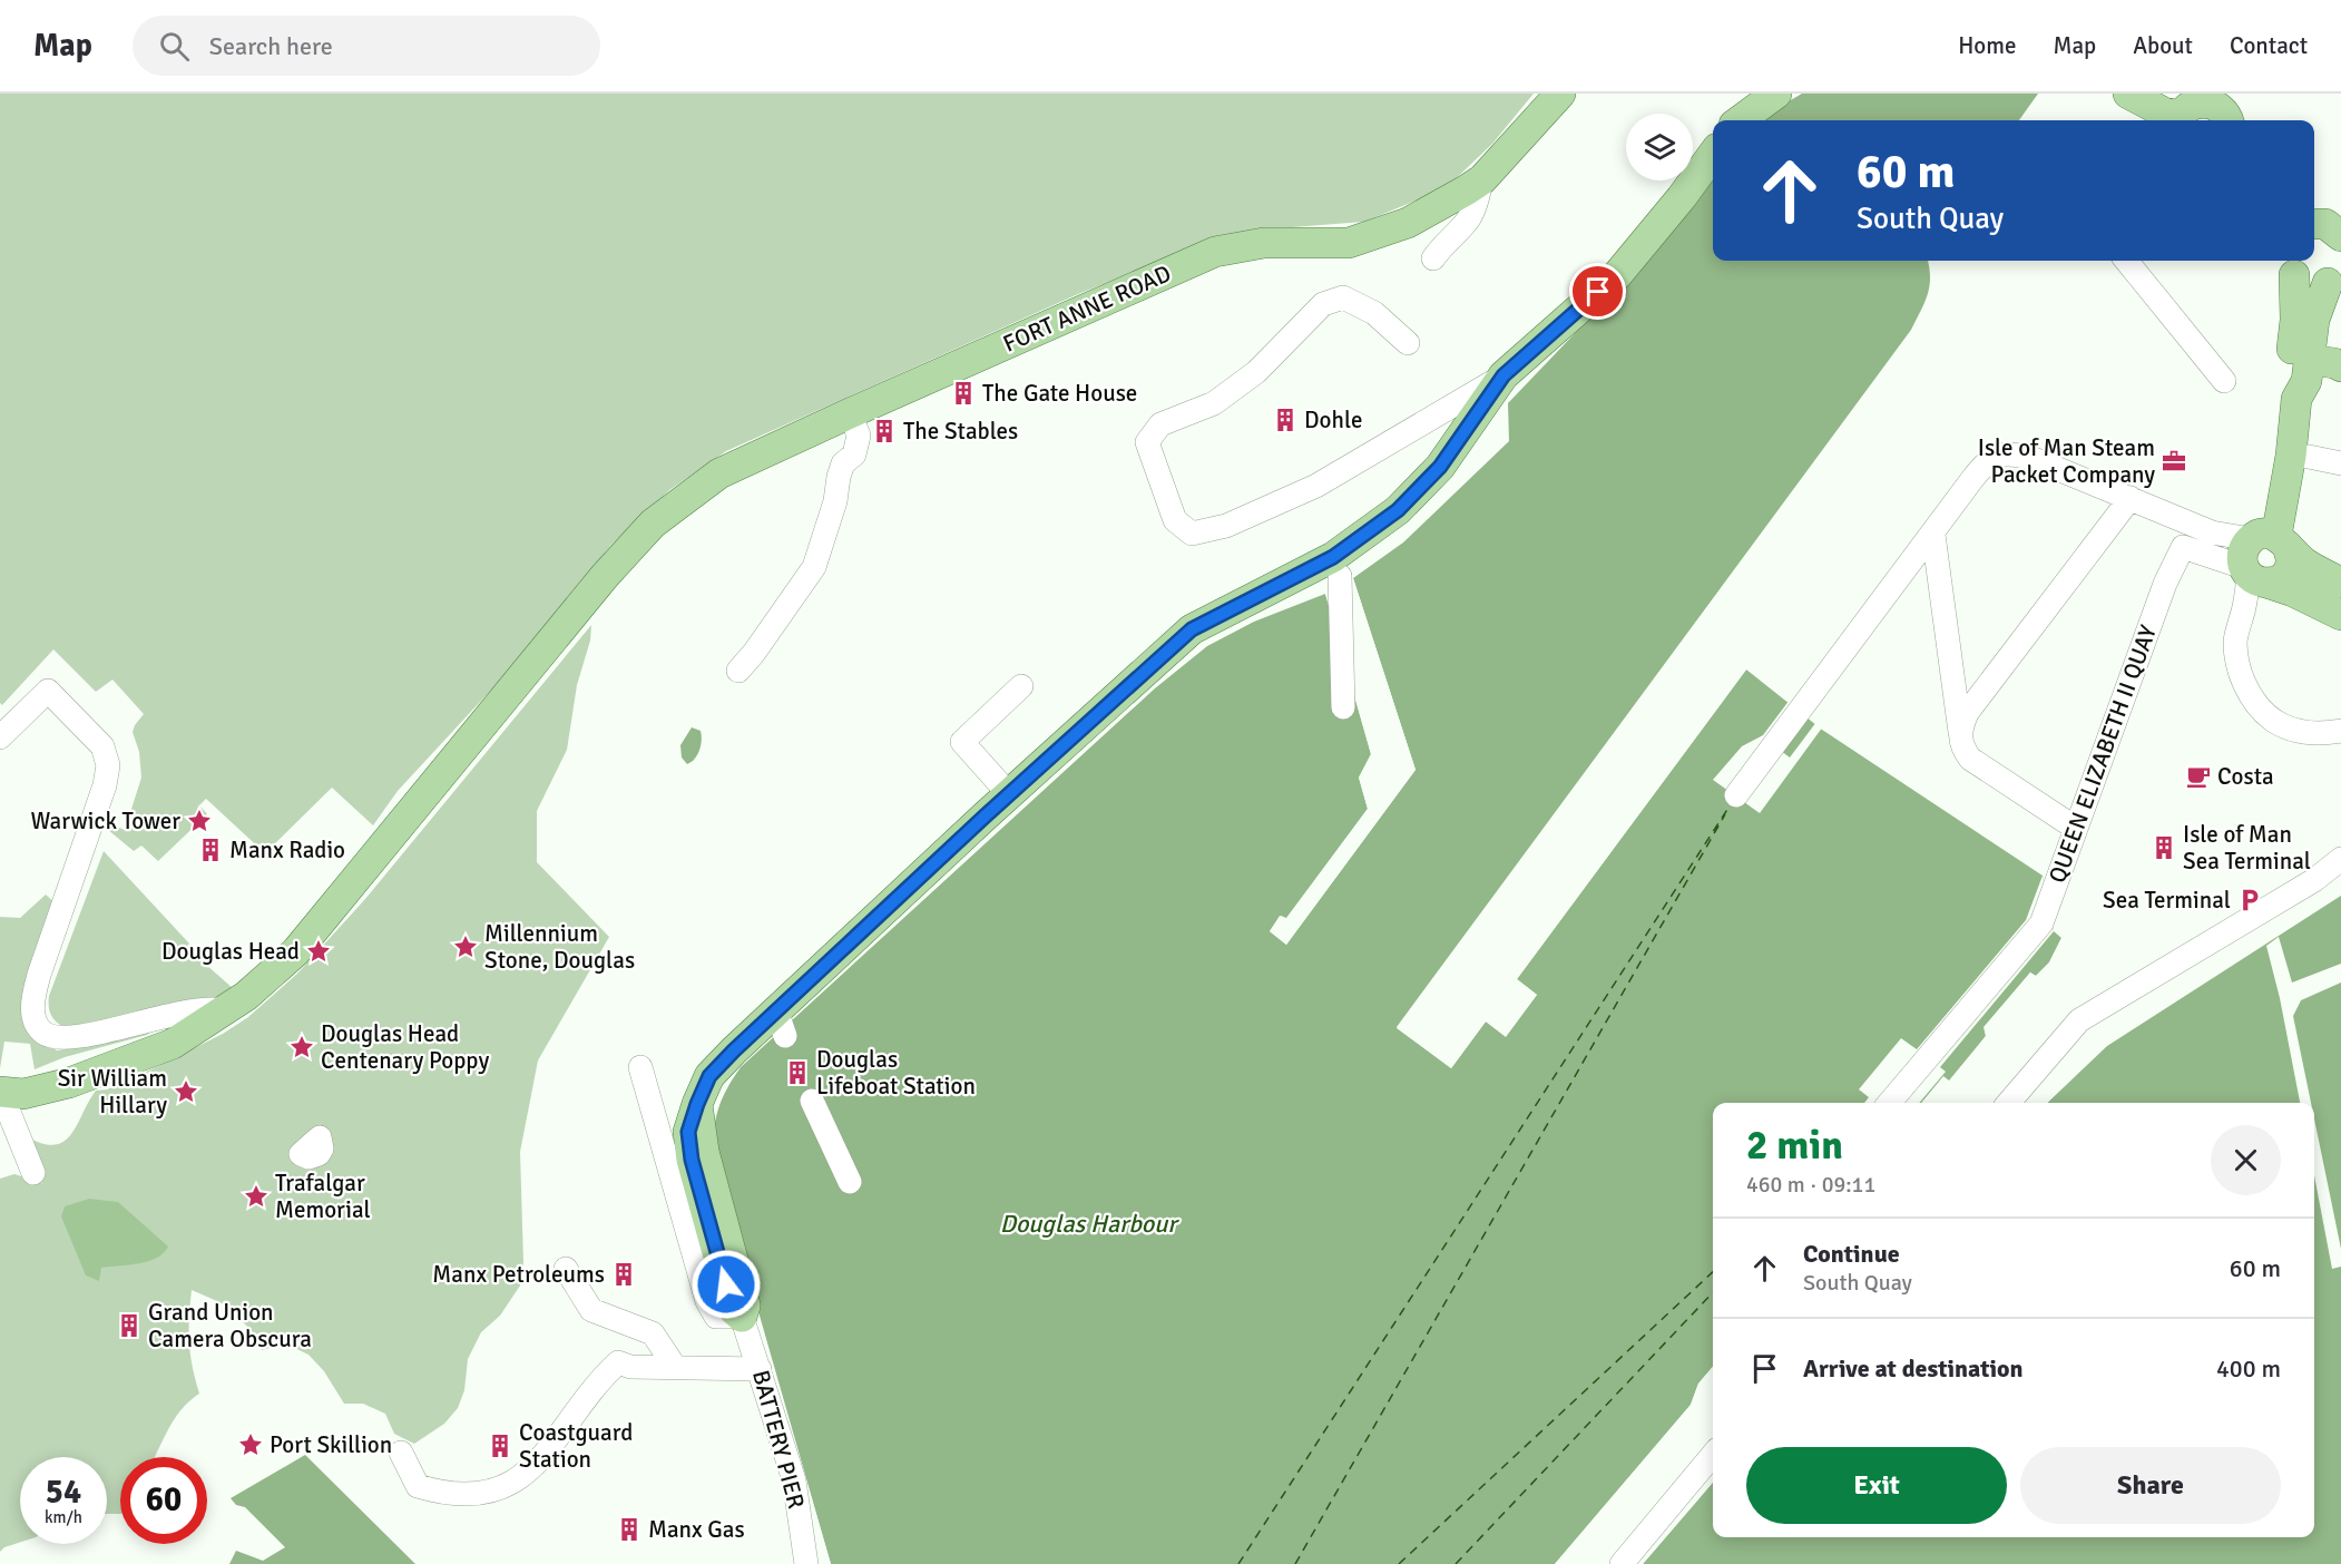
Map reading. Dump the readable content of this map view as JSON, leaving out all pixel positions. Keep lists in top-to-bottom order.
{
  "streets": {
    "main road": ["FORT ANNE ROAD", "BATTERY PIER"],
    "street": ["QUEEN ELIZABETH II QUAY"]
  },
  "water": ["Douglas Harbour"],
  "places": {
    "building": [
      "The Gate House",
      "Dohle",
      "The Stables",
      "Isle of Man Sea Terminal",
      "Manx Radio",
      "Douglas Lifeboat Station",
      "Manx Petroleums",
      "Grand Union Camera Obscura",
      "Coastguard Station",
      "Manx Gas"
    ],
    "office": ["Isle of Man Steam Packet Company"],
    "cafe": ["Costa"],
    "place": [
      "Warwick Tower",
      "Millennium Stone, Douglas",
      "Douglas Head",
      "Douglas Head Centenary Poppy",
      "Sir William Hillary",
      "Trafalgar Memorial",
      "Port Skillion"
    ],
    "parking": ["Sea Terminal"]
  },
  "page": {
    "header": "Map",
    "search": "Search here",
    "nav": [
      "Home",
      "Map",
      "About",
      "Contact"
    ],
    "turn": ["60 m", "South Quay"],
    "heading": ["2 min", "460 m · 09:11"],
    "list": [
      {
        "name": "Continue",
        "note": "South Quay",
        "value": "60 m"
      },
      {
        "name": "Arrive at destination",
        "value": "400 m"
      }
    ],
    "buttons": ["Exit", "Share"],
    "speed": "54 km/h",
    "limit": "60"
  }
}
